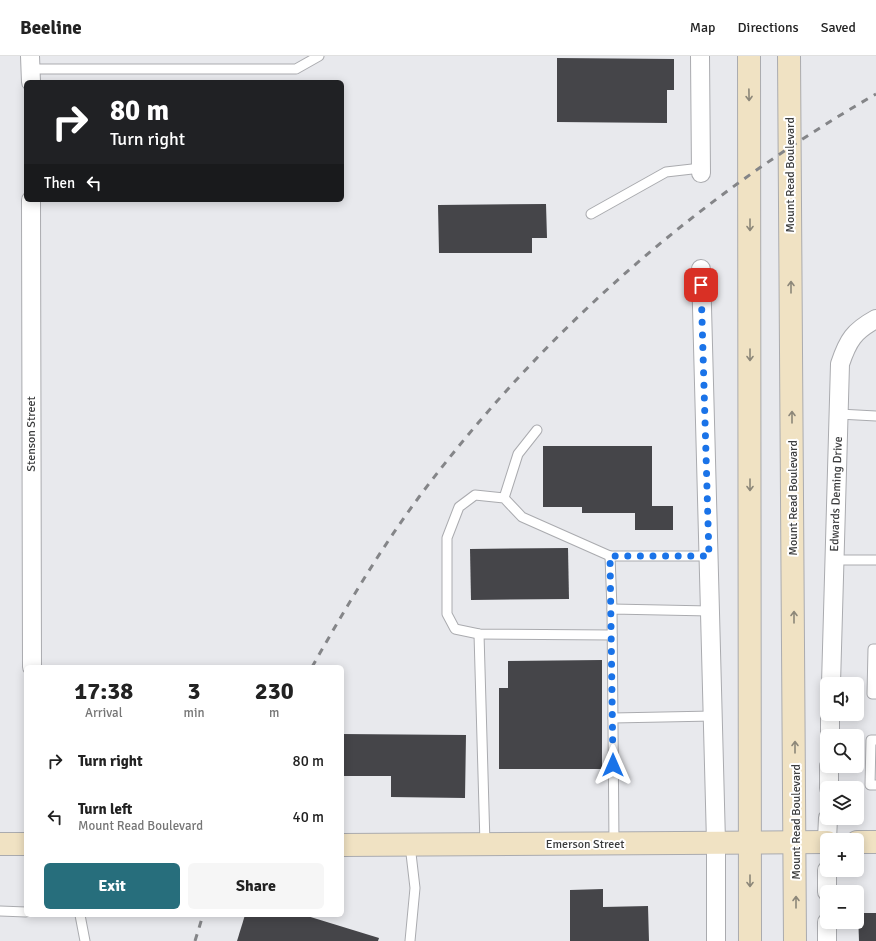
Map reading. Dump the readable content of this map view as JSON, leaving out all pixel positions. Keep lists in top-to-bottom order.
{
  "streets": {
    "main road": ["Mount Read Boulevard", "Emerson Street"],
    "street": ["Stenson Street", "Edwards Deming Drive"]
  },
  "crossings": [
    ["Mount Read Boulevard", "Emerson Street"]
  ],
  "page": {
    "header": "Beeline",
    "nav": ["Map", "Directions", "Saved"],
    "turn": ["80 m", "Turn right"],
    "then": "Then",
    "eta": [
      "17:38",
      "Arrival",
      "3",
      "min",
      "230",
      "m"
    ],
    "map_buttons": ["+", "−"],
    "list": [
      {
        "name": "Turn right",
        "value": "80 m"
      },
      {
        "name": "Turn left",
        "note": "Mount Read Boulevard",
        "value": "40 m"
      }
    ],
    "buttons": ["Exit", "Share"]
  }
}
